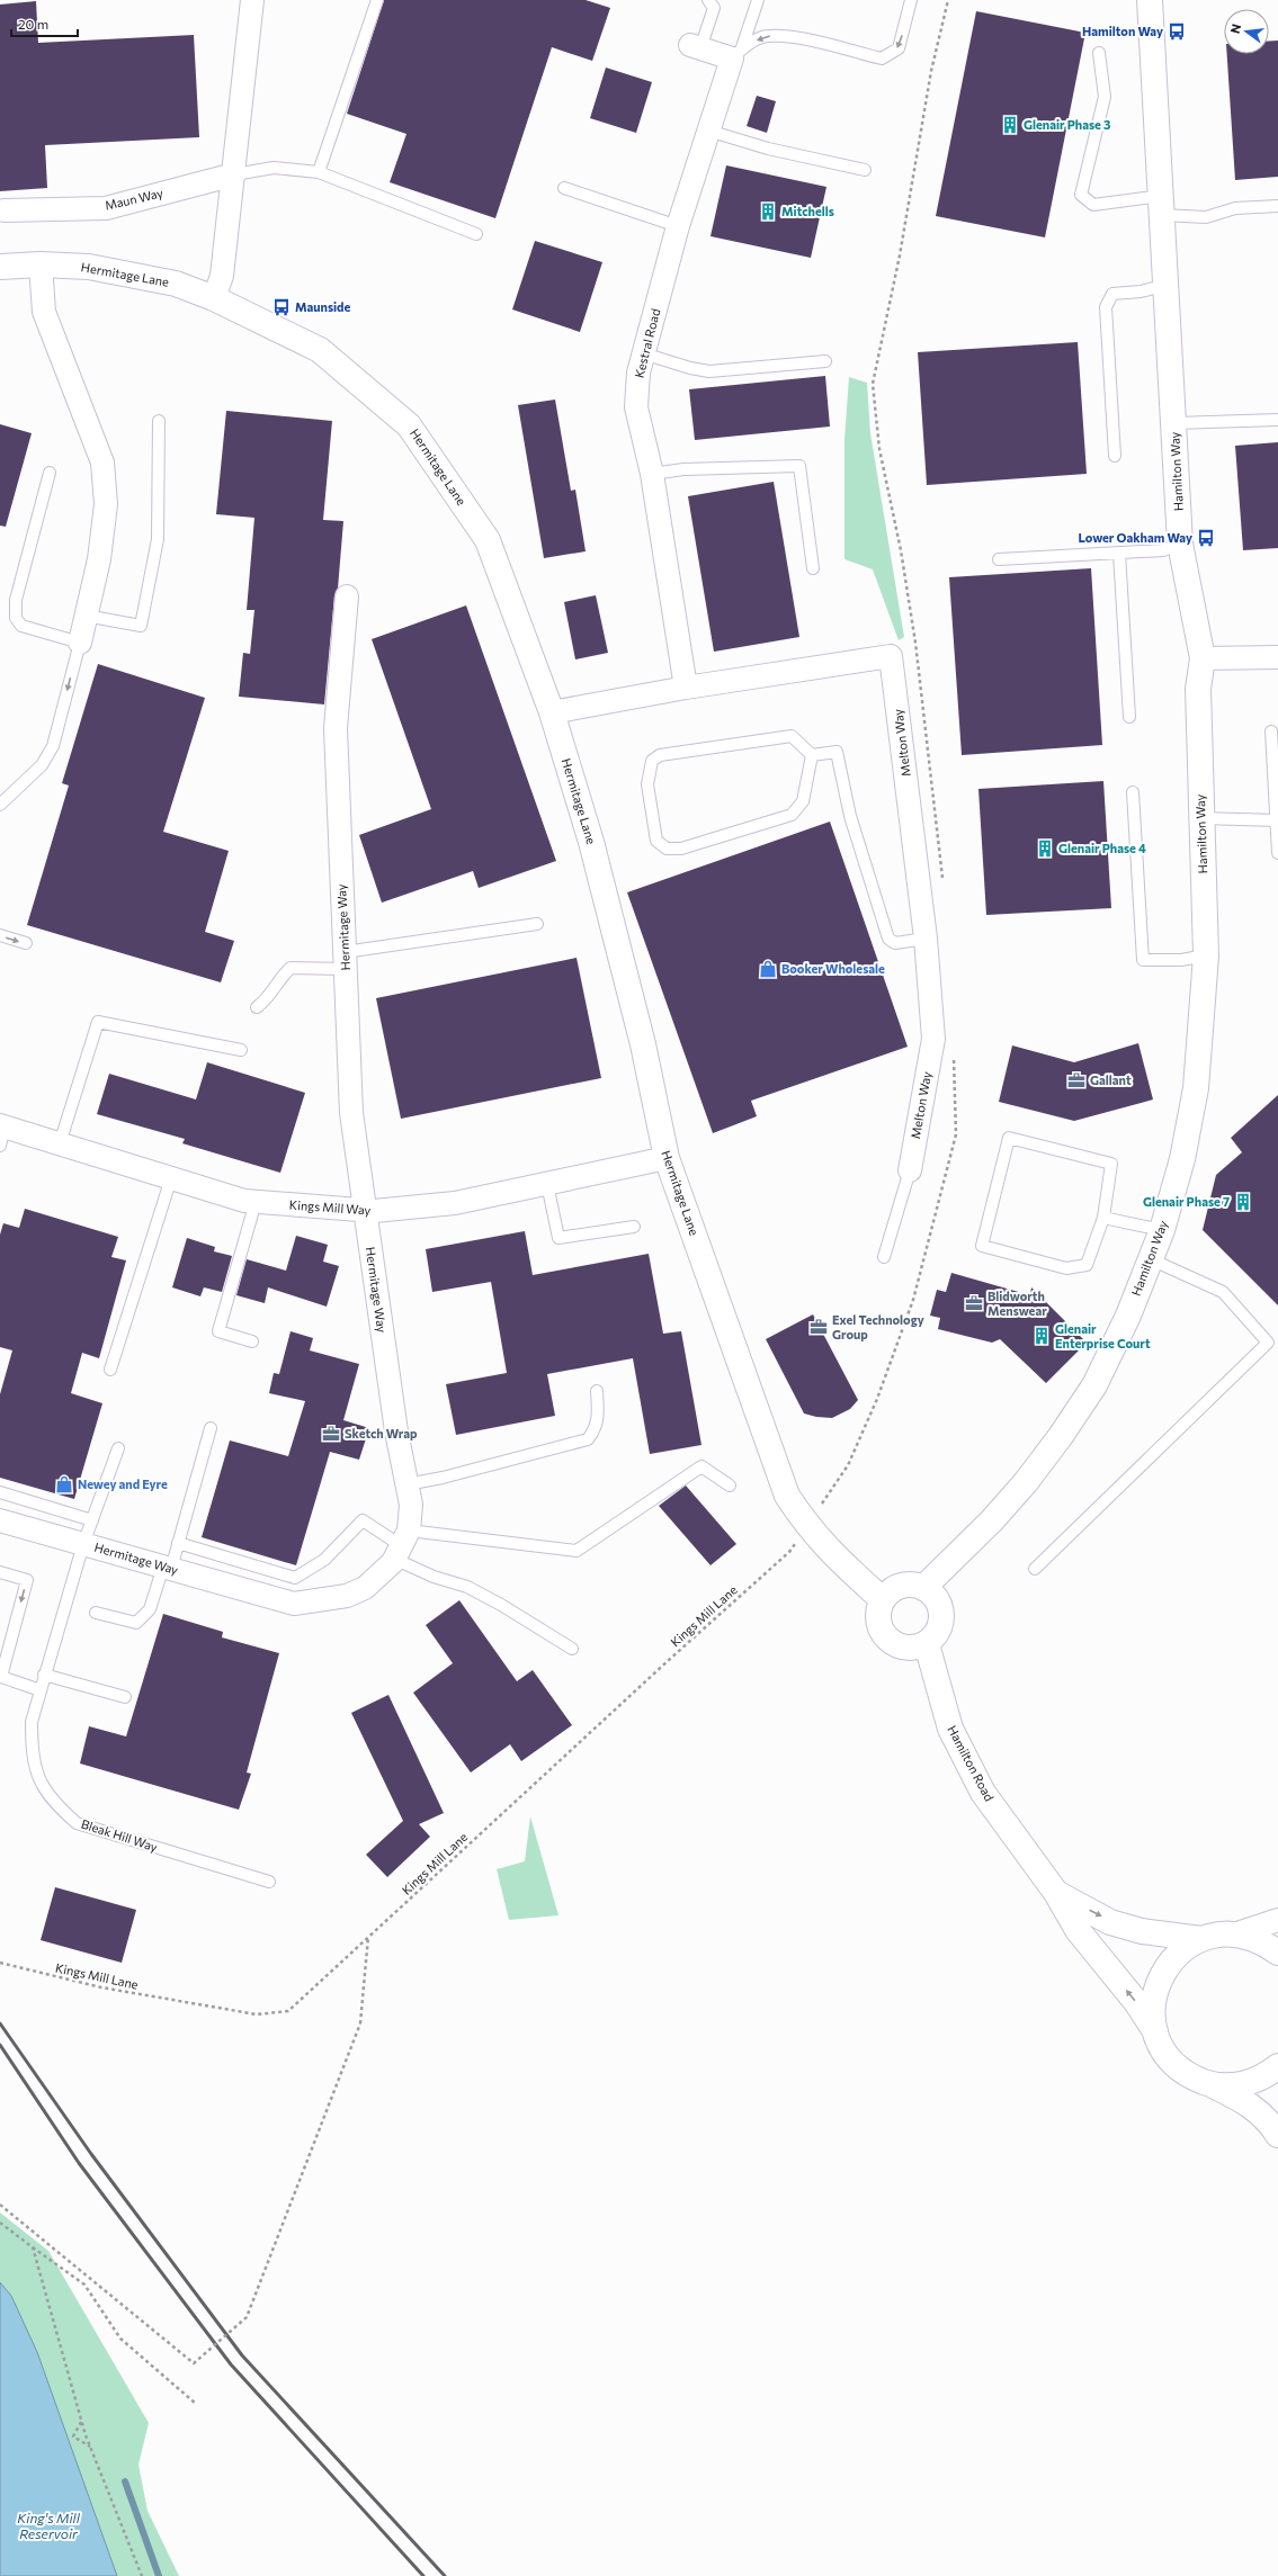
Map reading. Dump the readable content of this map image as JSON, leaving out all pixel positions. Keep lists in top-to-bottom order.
{
  "streets": {
    "street": [
      "Maun Way",
      "Hermitage Lane",
      "Kestral Road",
      "Hamilton Way",
      "Melton Way",
      "Hermitage Way",
      "Kings Mill Way",
      "Hamilton Road"
    ],
    "lane": ["Bleak Hill Way"],
    "path": ["Kings Mill Lane"]
  },
  "crossings": [
    ["Hermitage Lane", "Hamilton Way"],
    ["Hermitage Lane", "Melton Way"],
    ["Hermitage Lane", "Kings Mill Way"],
    ["Hermitage Lane", "Kings Mill Lane"],
    ["Hermitage Lane", "Hamilton Road"],
    ["Kestral Road", "Melton Way"],
    ["Hamilton Way", "Hamilton Road"],
    ["Hermitage Way", "Kings Mill Way"],
    ["Hermitage Way", "Bleak Hill Way"]
  ],
  "water": ["King's Mill Reservoir"],
  "places": {
    "bus stop": ["Hamilton Way", "Maunside", "Lower Oakham Way"],
    "building": [
      "Glenair Phase 3",
      "Mitchells",
      "Glenair Phase 4",
      "Glenair Phase 7",
      "Glenair Enterprise Court"
    ],
    "shop": ["Booker Wholesale", "Newey and Eyre"],
    "office": [
      "Gallant",
      "Blidworth Menswear",
      "Exel Technology Group",
      "Sketch Wrap"
    ]
  },
  "scale_bar": "20 m",
  "north": "left"
}
